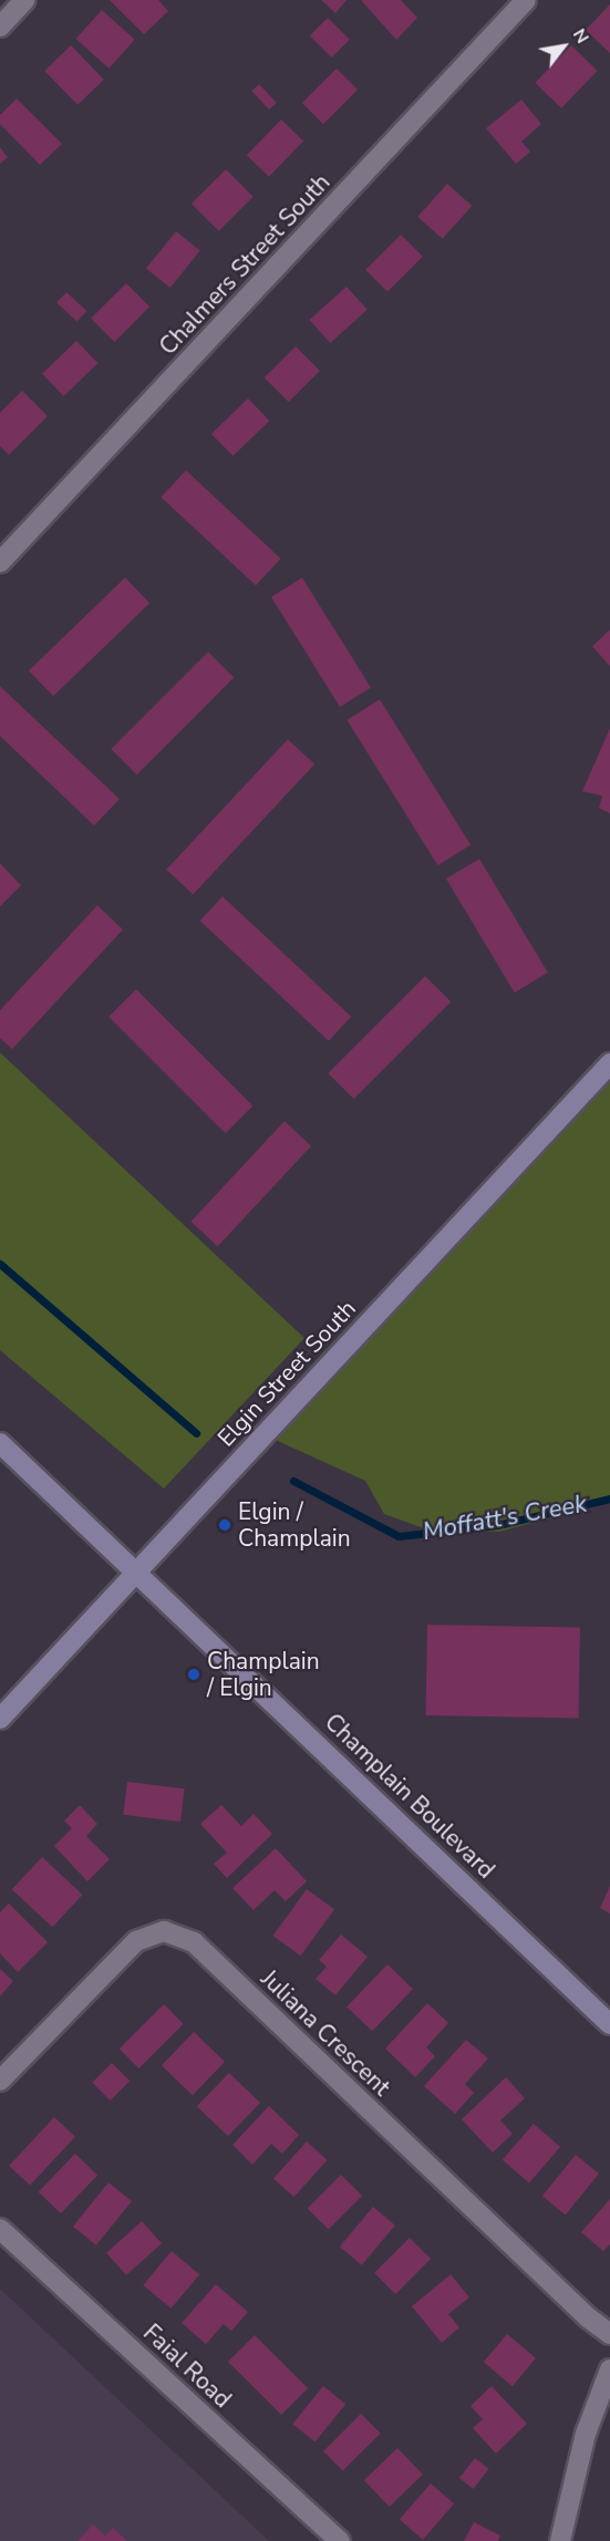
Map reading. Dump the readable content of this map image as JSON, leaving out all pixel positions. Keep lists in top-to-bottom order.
{
  "streets": {
    "street": [
      "Chalmers Street South",
      "Elgin Street South",
      "Champlain Boulevard",
      "Juliana Crescent",
      "Faial Road"
    ]
  },
  "crossings": [
    ["Elgin Street South", "Champlain Boulevard"]
  ],
  "water": ["Moffatt's Creek"],
  "places": ["Elgin / Champlain", "Champlain / Elgin"],
  "north": "top right"
}
